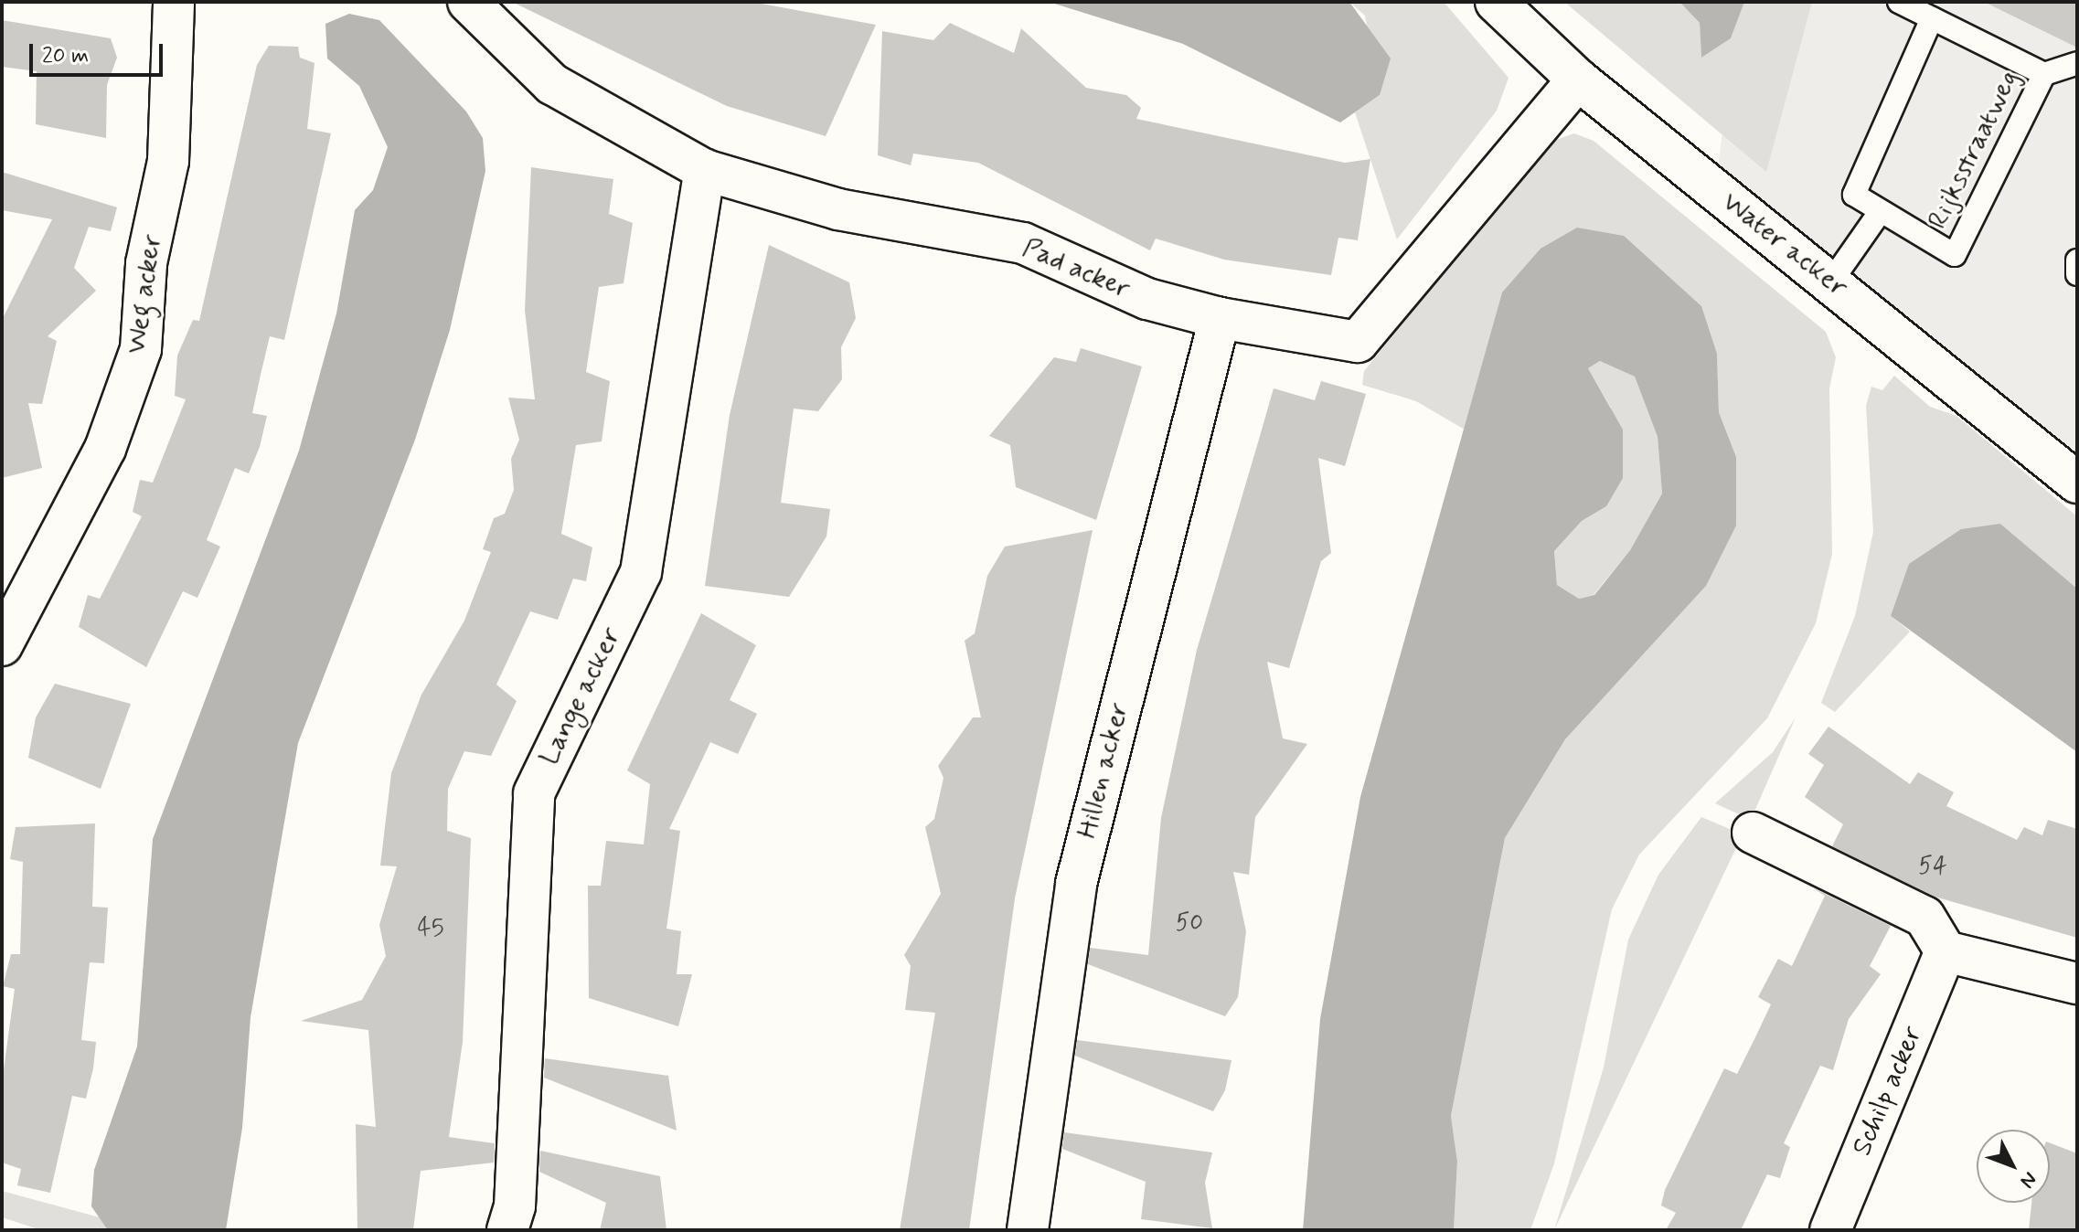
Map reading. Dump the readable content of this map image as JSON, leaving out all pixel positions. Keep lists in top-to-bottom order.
{
  "streets": {
    "street": [
      "Water acker",
      "Pad acker",
      "Weg acker",
      "Lange acker",
      "Hillen acker",
      "Schilp acker"
    ],
    "lane": ["Rijksstraatweg"]
  },
  "crossings": [
    ["Water acker", "Pad acker"],
    ["Pad acker", "Lange acker"],
    ["Pad acker", "Hillen acker"]
  ],
  "house_numbers": ["54", "50", "45"],
  "scale_bar": "20 m",
  "north": "bottom right"
}
